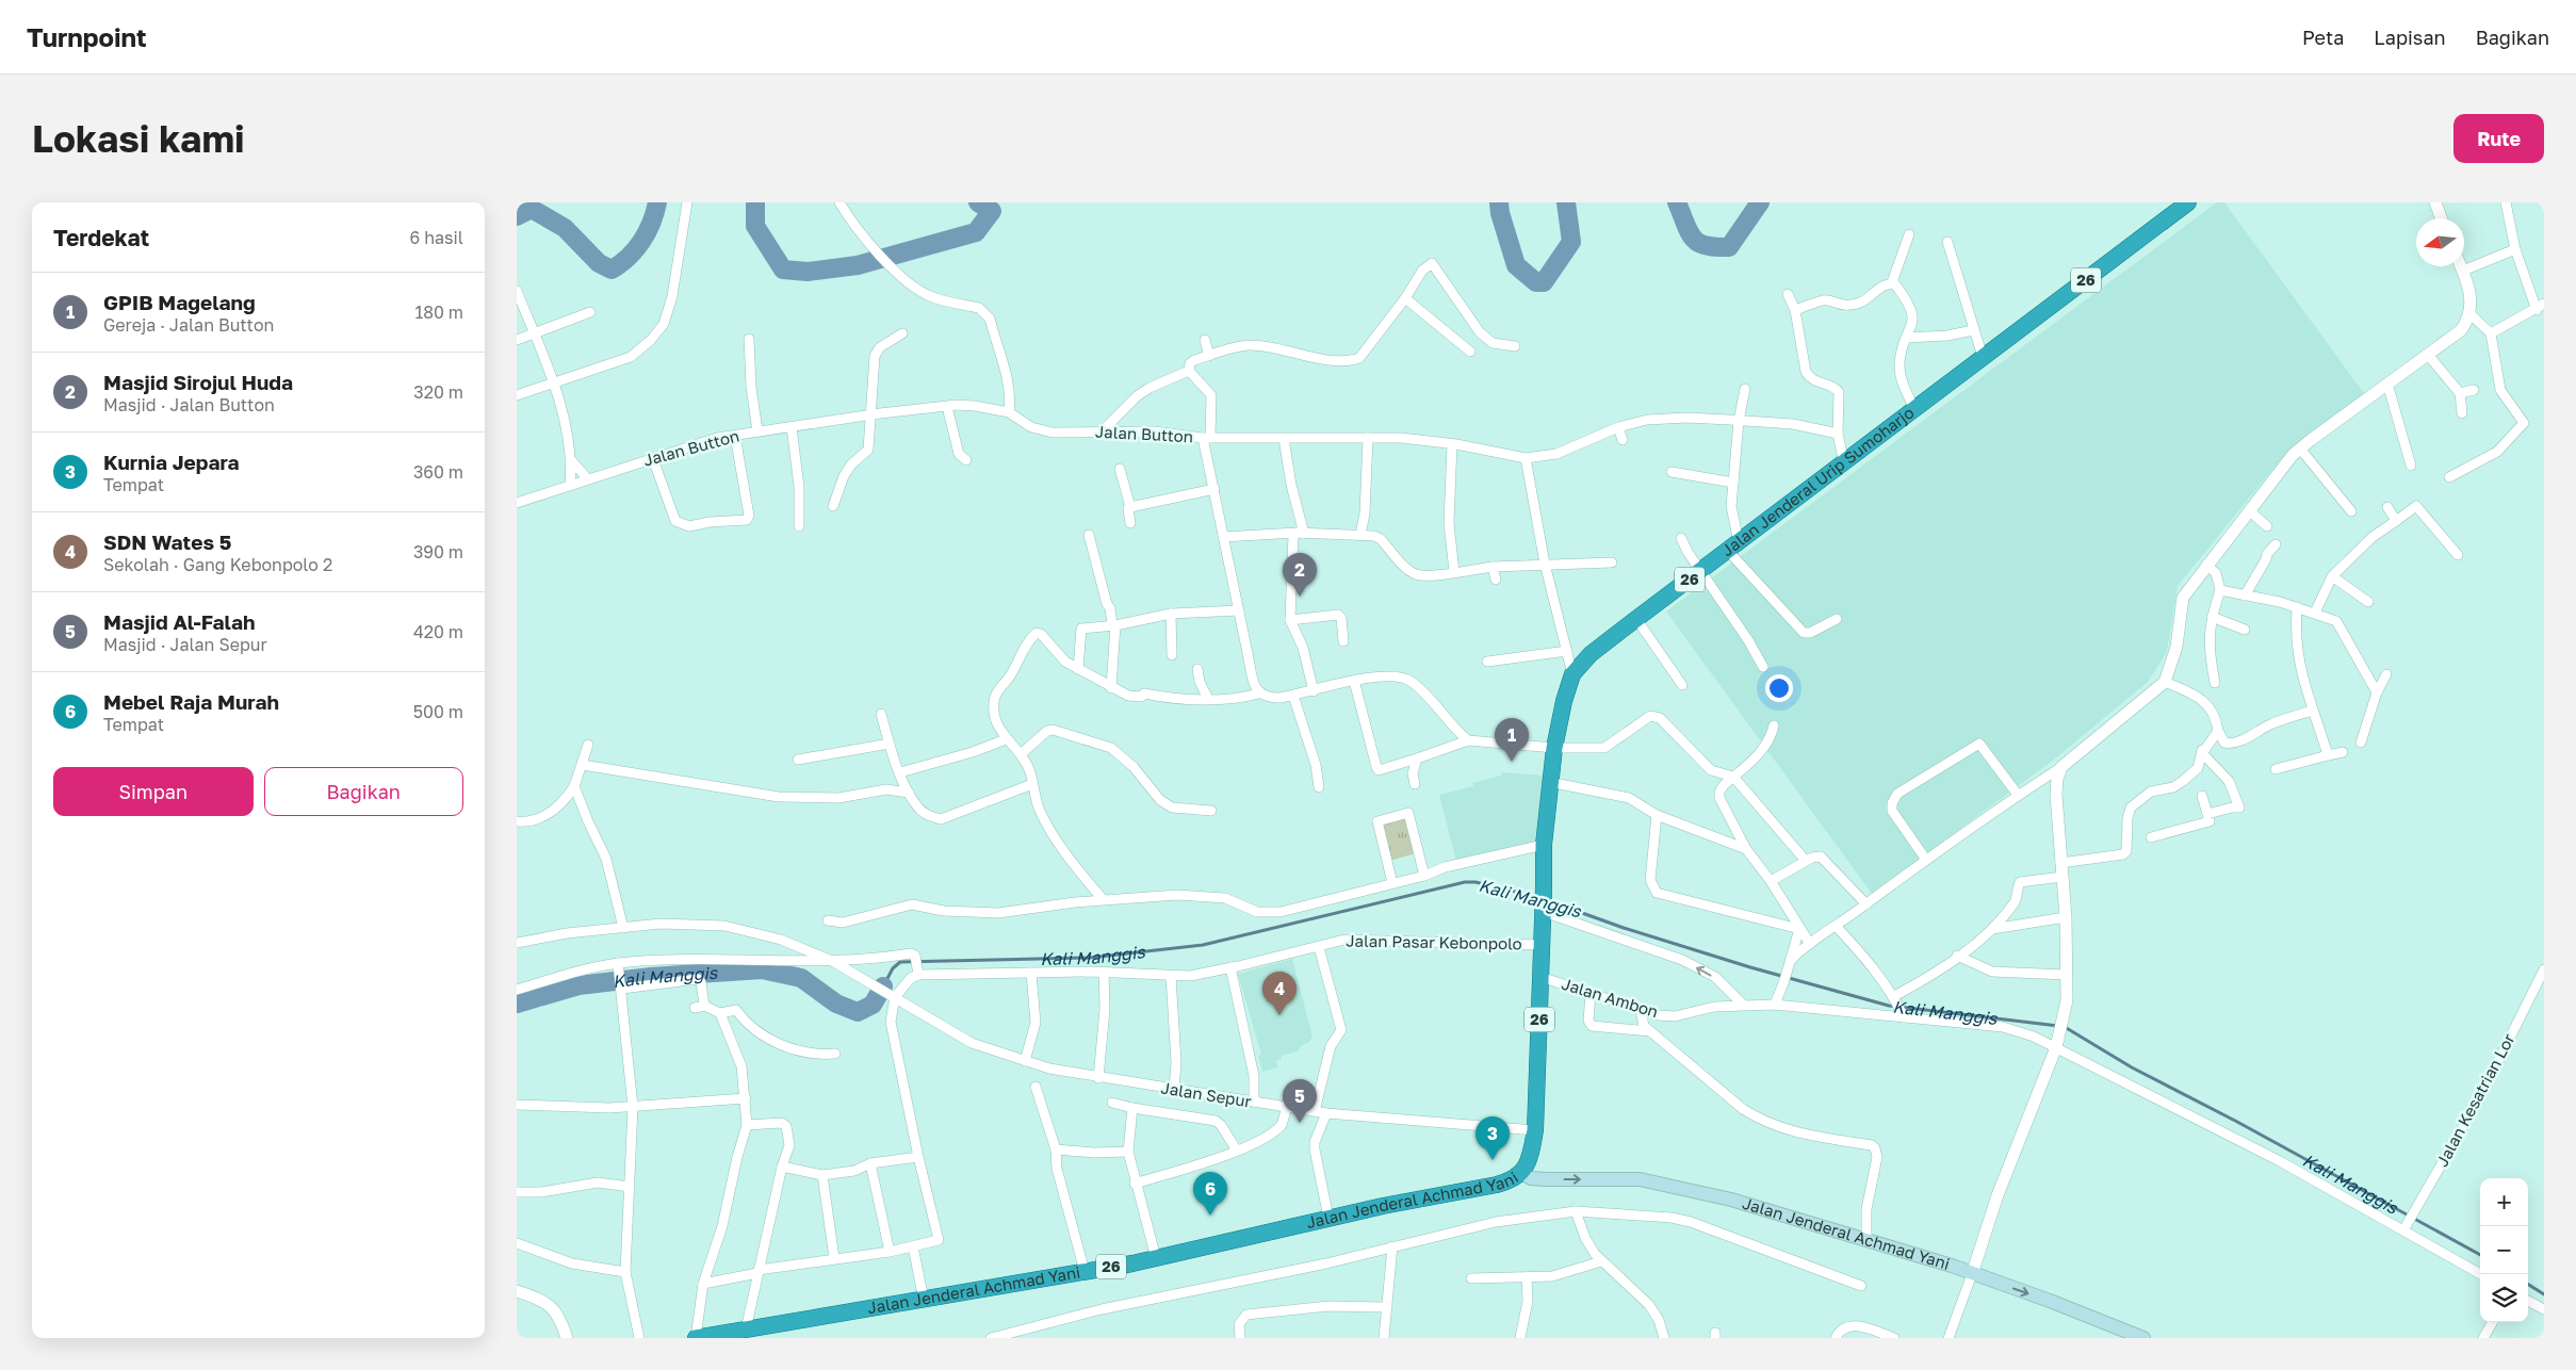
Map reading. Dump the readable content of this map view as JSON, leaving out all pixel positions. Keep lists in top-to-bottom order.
{
  "streets": {
    "highway": ["26", "Jalan Jenderal Urip Sumoharjo", "Jalan Jenderal Achmad Yani"],
    "street": [
      "Jalan Button",
      "Jalan Pasar Kebonpolo",
      "Jalan Ambon",
      "Jalan Sepur",
      "Jalan Kesatrian Lor"
    ]
  },
  "crossings": [
    ["Jalan Jenderal Urip Sumoharjo", "Jalan Pasar Kebonpolo"],
    ["Jalan Jenderal Urip Sumoharjo", "Jalan Ambon"],
    ["Jalan Jenderal Urip Sumoharjo", "Jalan Sepur"],
    ["Jalan Jenderal Urip Sumoharjo", "Jalan Jenderal Achmad Yani"],
    ["Jalan Ambon", "Jalan Kesatrian Lor"]
  ],
  "one_way": ["Jalan Jenderal Achmad Yani"],
  "water": ["Kali Manggis"],
  "north": "left",
  "page": {
    "header": "Turnpoint",
    "nav": ["Peta", "Lapisan", "Bagikan"],
    "buttons": [
      "Rute",
      ["Simpan", "Bagikan"]
    ],
    "title": "Lokasi kami",
    "heading": ["Terdekat", "6 hasil"],
    "list": [
      {
        "mark": "1",
        "name": "GPIB Magelang",
        "note": "Gereja · Jalan Button",
        "value": "180 m"
      },
      {
        "mark": "2",
        "name": "Masjid Sirojul Huda",
        "note": "Masjid · Jalan Button",
        "value": "320 m"
      },
      {
        "mark": "3",
        "name": "Kurnia Jepara",
        "note": "Tempat",
        "value": "360 m"
      },
      {
        "mark": "4",
        "name": "SDN Wates 5",
        "note": "Sekolah · Gang Kebonpolo 2",
        "value": "390 m"
      },
      {
        "mark": "5",
        "name": "Masjid Al-Falah",
        "note": "Masjid · Jalan Sepur",
        "value": "420 m"
      },
      {
        "mark": "6",
        "name": "Mebel Raja Murah",
        "note": "Tempat",
        "value": "500 m"
      }
    ],
    "pins": [
      "2",
      "1",
      "4",
      "5",
      "3",
      "6"
    ],
    "map_buttons": ["+", "−"]
  }
}
